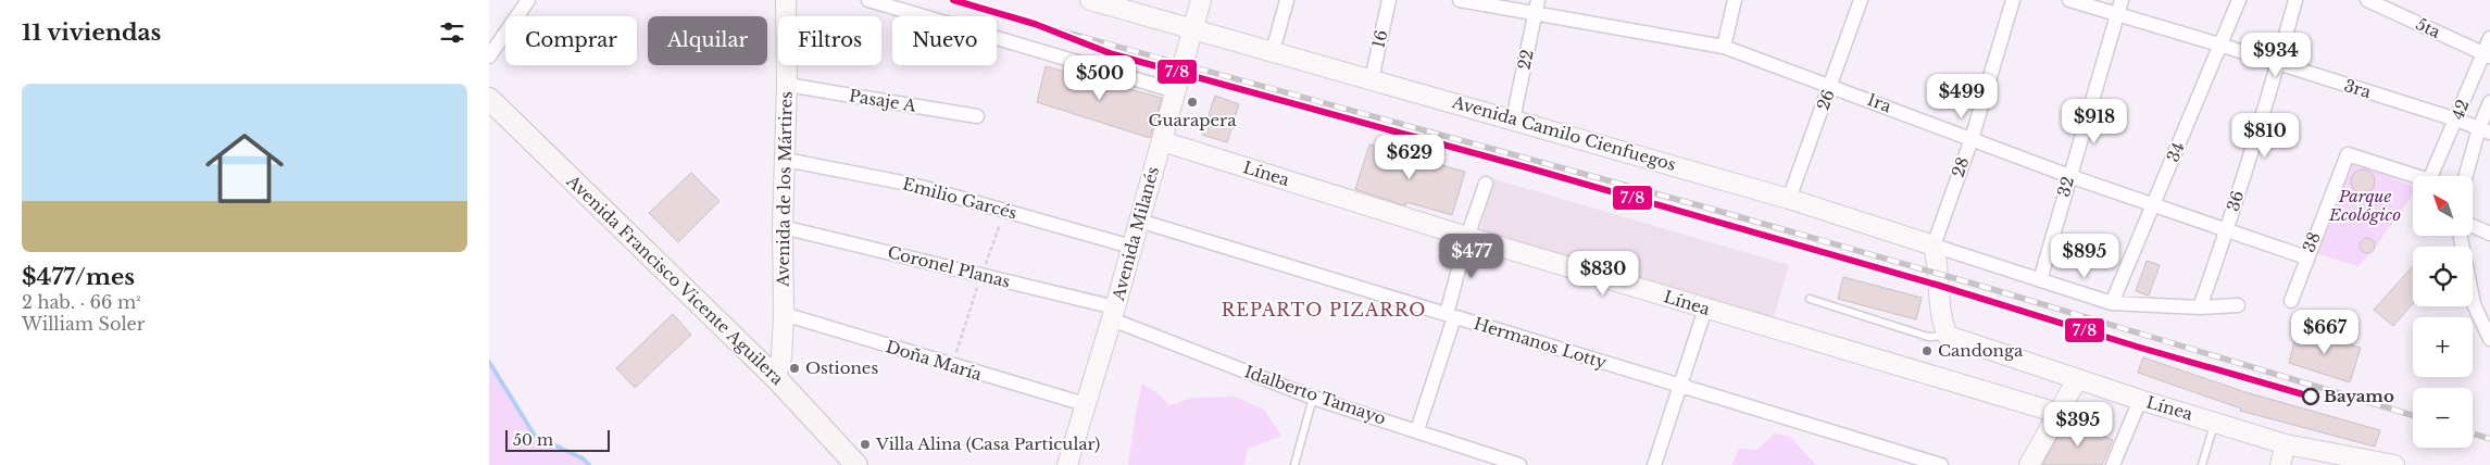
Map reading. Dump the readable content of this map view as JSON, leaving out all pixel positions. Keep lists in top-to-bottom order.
{
  "streets": {
    "main road": ["Avenida Francisco Vicente Aguilera"],
    "street": [
      "5ta",
      "16",
      "22",
      "3ra",
      "26",
      "Pasaje A",
      "1ra",
      "42",
      "Avenida Camilo Cienfuegos",
      "34",
      "28",
      "Línea",
      "32",
      "Avenida de los Mártires",
      "Emilio Garcés",
      "36",
      "Avenida Milanés",
      "38",
      "Coronel Planas",
      "Hermanos Lotty",
      "Doña María",
      "Idalberto Tamayo"
    ]
  },
  "crossings": [
    ["5ta", "42"],
    ["16", "Avenida Camilo Cienfuegos"],
    ["22", "1ra"],
    ["22", "Avenida Camilo Cienfuegos"],
    ["3ra", "42"],
    ["3ra", "34"],
    ["3ra", "32"],
    ["3ra", "36"],
    ["26", "1ra"],
    ["26", "Avenida Camilo Cienfuegos"],
    ["Pasaje A", "Avenida de los Mártires"],
    ["1ra", "34"],
    ["1ra", "28"],
    ["1ra", "32"],
    ["1ra", "36"],
    ["1ra", "38"],
    ["42", "38"],
    ["Avenida Camilo Cienfuegos", "28"],
    ["Avenida Camilo Cienfuegos", "Avenida Milanés"],
    ["Línea", "Avenida Milanés"],
    ["Avenida de los Mártires", "Emilio Garcés"],
    ["Avenida de los Mártires", "Coronel Planas"],
    ["Avenida de los Mártires", "Avenida Francisco Vicente Aguilera"],
    ["Avenida de los Mártires", "Doña María"],
    ["Emilio Garcés", "Avenida Milanés"],
    ["Avenida Milanés", "Coronel Planas"],
    ["Avenida Milanés", "Hermanos Lotty"],
    ["Avenida Milanés", "Doña María"],
    ["Avenida Milanés", "Idalberto Tamayo"],
    ["Coronel Planas", "Idalberto Tamayo"]
  ],
  "districts": ["REPARTO PIZARRO"],
  "parks": ["Parque Ecológico"],
  "places": [
    "Guarapera",
    "Candonga",
    "Ostiones",
    "Bayamo",
    "Villa Alina (Casa Particular)"
  ],
  "lines": ["transit line 7/8"],
  "scale_bar": "50 m",
  "north": "top left",
  "page": {
    "heading": "11 viviendas",
    "chip": [
      "Comprar",
      "Alquilar",
      "Filtros",
      "Nuevo"
    ],
    "price": [
      "$934",
      "$500",
      "$499",
      "$918",
      "$810",
      "$629",
      "$477",
      "$895",
      "$830",
      "$667",
      "$395"
    ],
    "list": [
      {
        "name": "$477/mes",
        "note": "2 hab. · 66 m² · William Soler"
      }
    ],
    "map_buttons": ["+", "−"],
    "scale": "50 m"
  }
}
